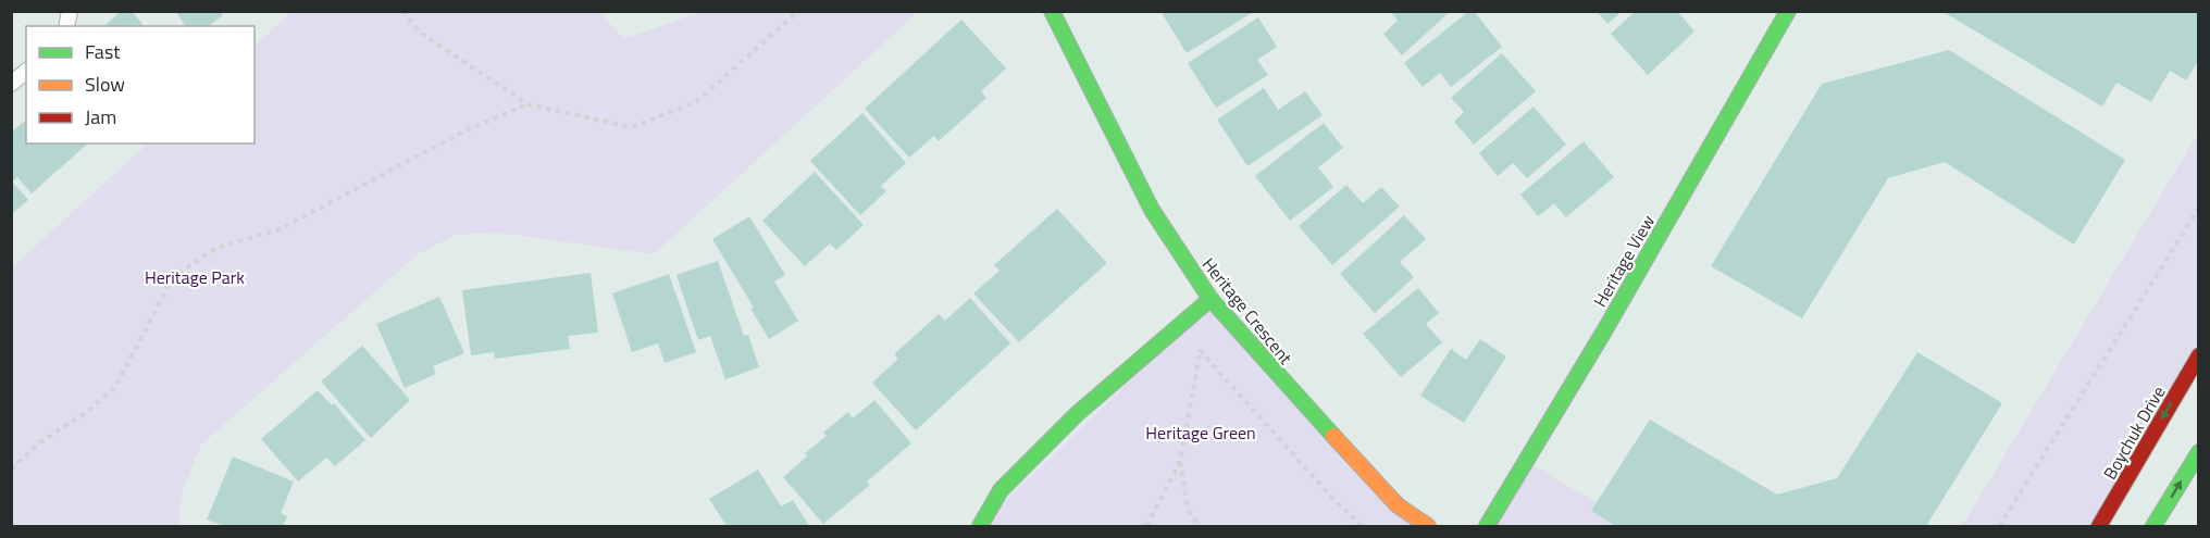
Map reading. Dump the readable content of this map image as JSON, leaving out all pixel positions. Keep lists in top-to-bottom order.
{
  "streets": {
    "street": ["Heritage View", "Heritage Crescent", "Boychuk Drive"]
  },
  "parks": ["Heritage Park", "Heritage Green"],
  "legend": ["Fast", "Slow", "Jam"]
}
